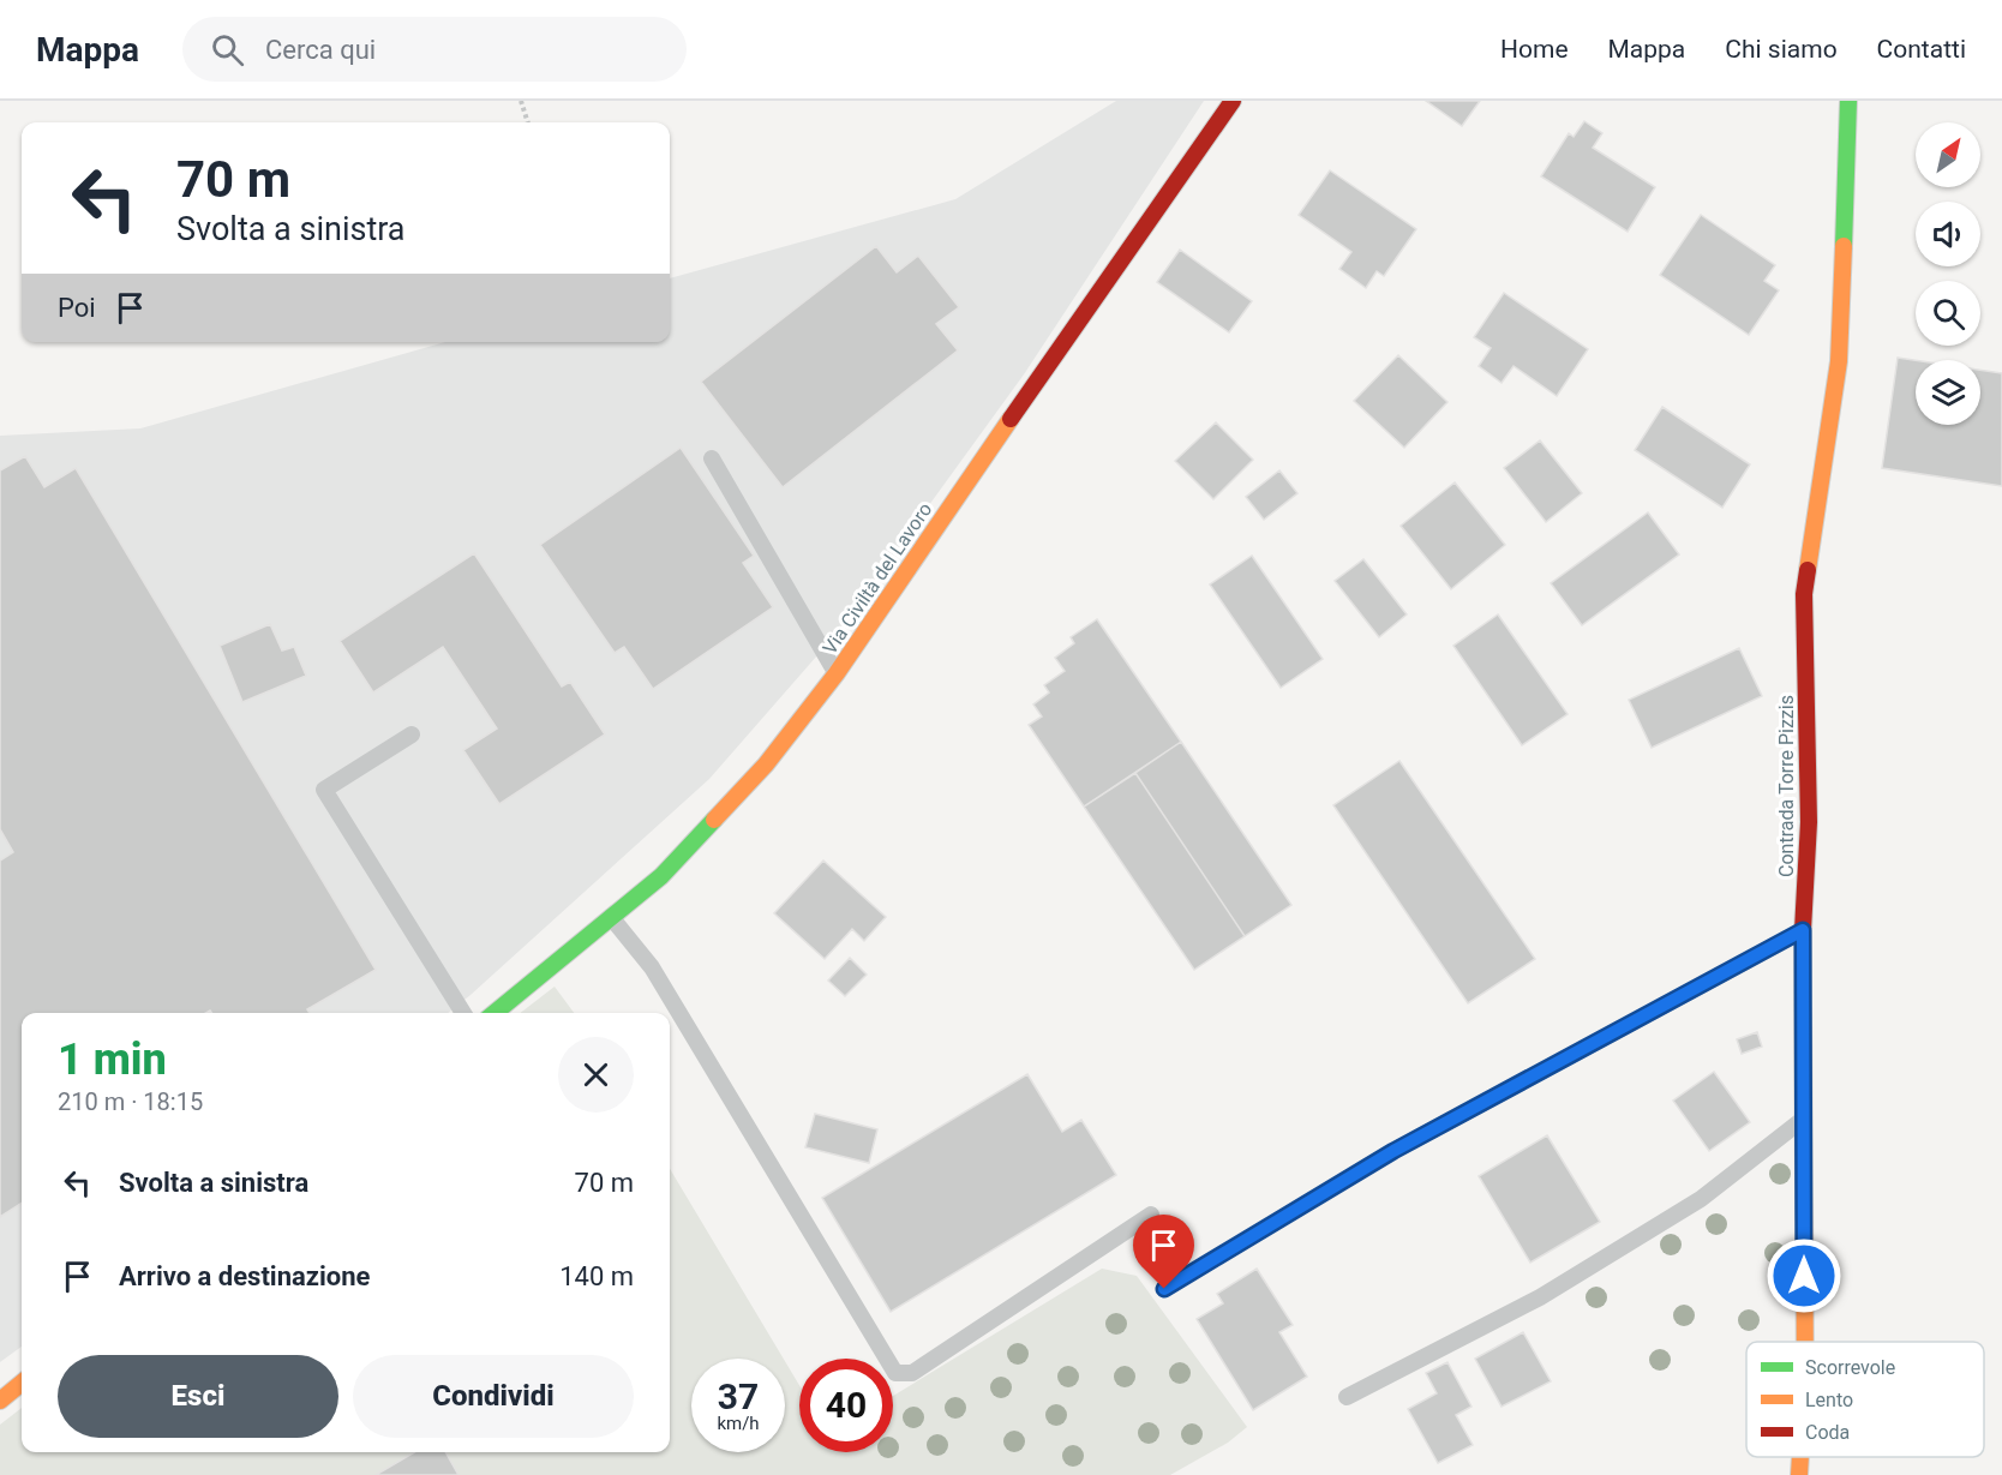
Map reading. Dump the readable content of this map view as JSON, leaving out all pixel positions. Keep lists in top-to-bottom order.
{
  "streets": {
    "street": ["Via Civiltà del Lavoro", "Contrada Torre Pizzis"]
  },
  "legend": ["Scorrevole", "Lento", "Coda"],
  "north": "top right",
  "page": {
    "header": "Mappa",
    "search": "Cerca qui",
    "nav": [
      "Home",
      "Mappa",
      "Chi siamo",
      "Contatti"
    ],
    "turn": ["70 m", "Svolta a sinistra"],
    "then": "Poi",
    "heading": ["1 min", "210 m · 18:15"],
    "list": [
      {
        "name": "Svolta a sinistra",
        "value": "70 m"
      },
      {
        "name": "Arrivo a destinazione",
        "value": "140 m"
      }
    ],
    "buttons": ["Esci", "Condividi"],
    "speed": "37 km/h",
    "limit": "40"
  }
}
